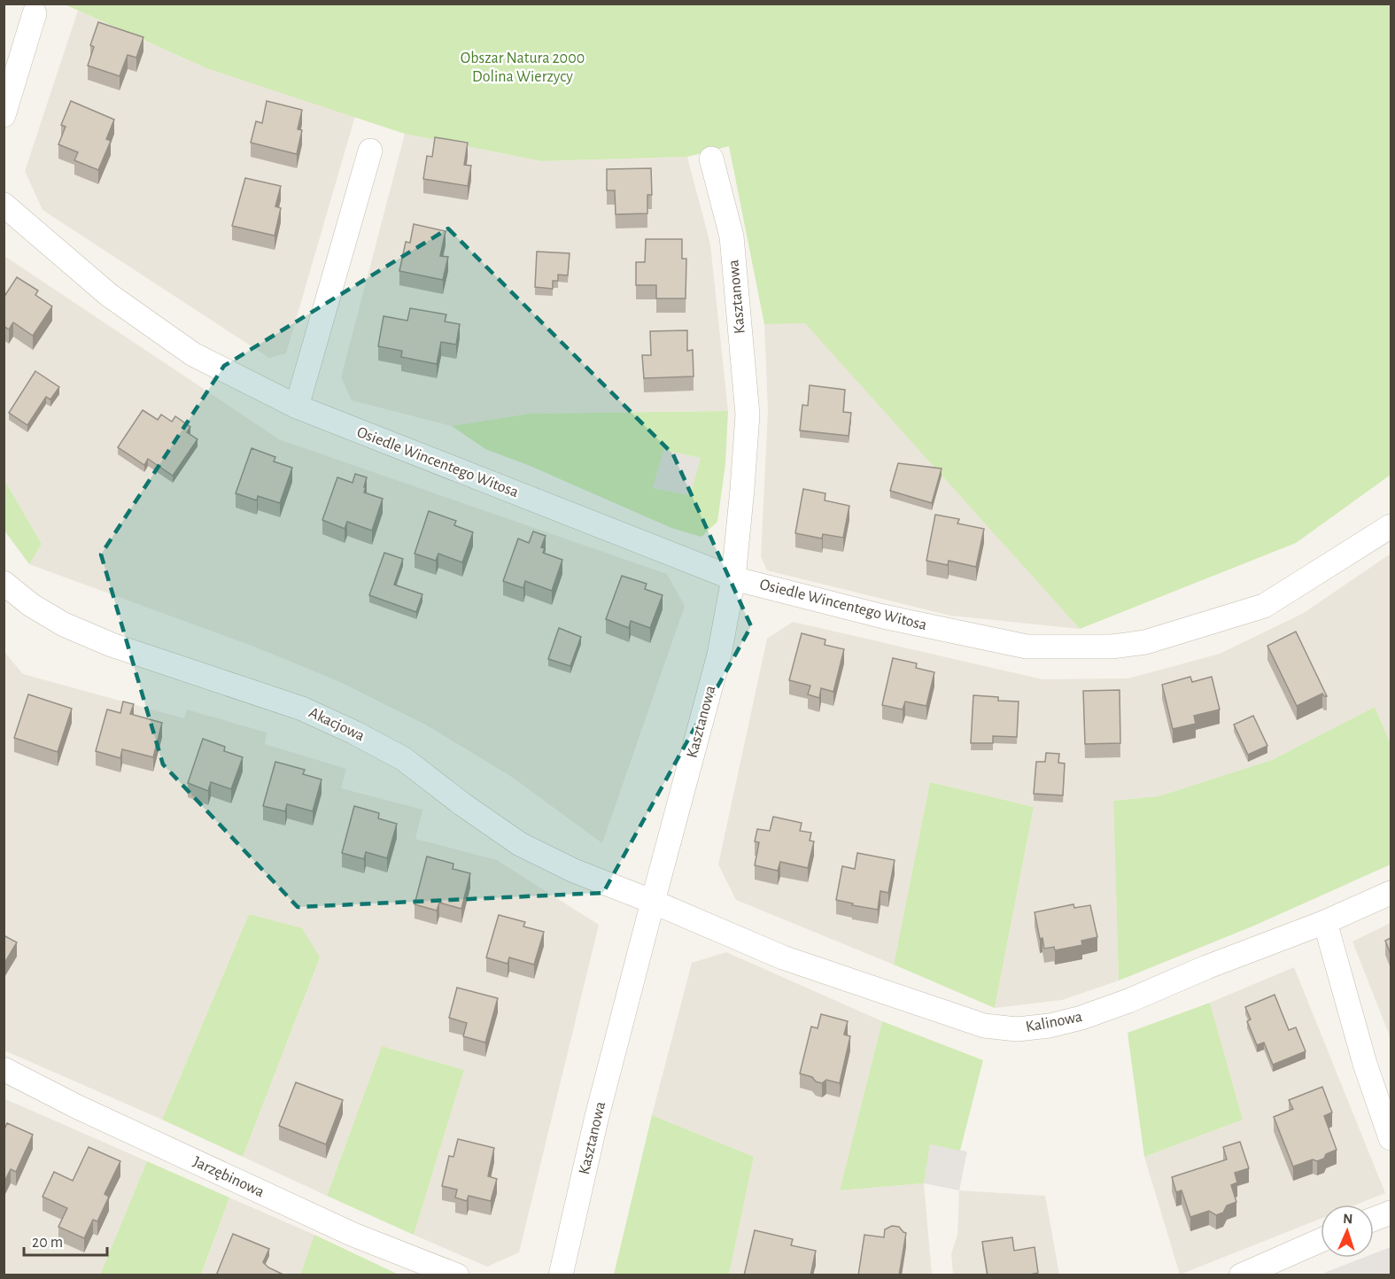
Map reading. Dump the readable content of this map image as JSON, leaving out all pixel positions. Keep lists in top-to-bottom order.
{
  "streets": {
    "street": [
      "Kasztanowa",
      "Osiedle Wincentego Witosa",
      "Akacjowa",
      "Kalinowa",
      "Jarzębinowa"
    ]
  },
  "crossings": [
    ["Kasztanowa", "Osiedle Wincentego Witosa"],
    ["Kasztanowa", "Akacjowa"],
    ["Kasztanowa", "Kalinowa"],
    ["Akacjowa", "Kalinowa"]
  ],
  "parks": ["Obszar Natura 2000 Dolina Wierzycy"],
  "scale_bar": "20 m",
  "north": "top"
}
